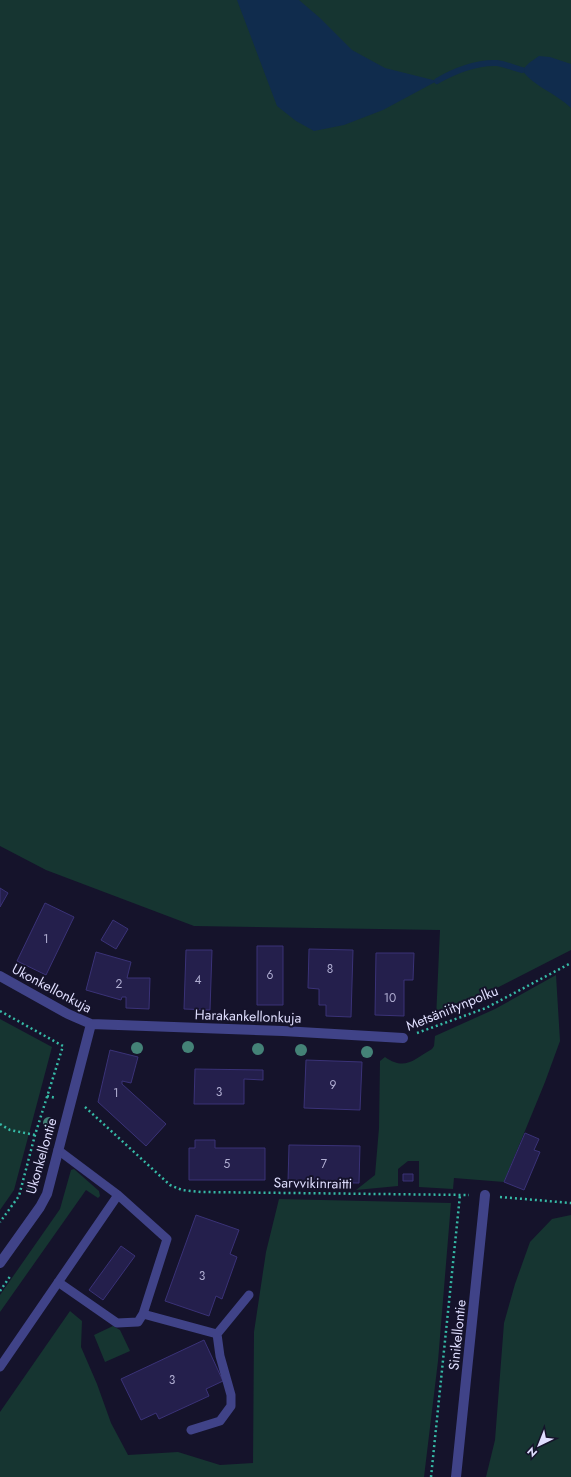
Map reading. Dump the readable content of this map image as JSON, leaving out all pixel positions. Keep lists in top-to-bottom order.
{
  "streets": {
    "street": [
      "Ukonkellonkuja",
      "Harakankellonkuja",
      "Ukonkellontie",
      "Sinikellontie"
    ],
    "path": ["Metsäniitynpolku", "Sarvvikinraitti"]
  },
  "crossings": [
    ["Ukonkellonkuja", "Harakankellonkuja"],
    ["Ukonkellonkuja", "Ukonkellontie"],
    ["Metsäniitynpolku", "Harakankellonkuja"],
    ["Harakankellonkuja", "Ukonkellontie"],
    ["Sarvvikinraitti", "Sinikellontie"]
  ],
  "house_numbers": [
    "1",
    "8",
    "6",
    "4",
    "2",
    "10",
    "9",
    "3",
    "1",
    "5",
    "7",
    "3",
    "3"
  ],
  "north": "bottom left"
}
